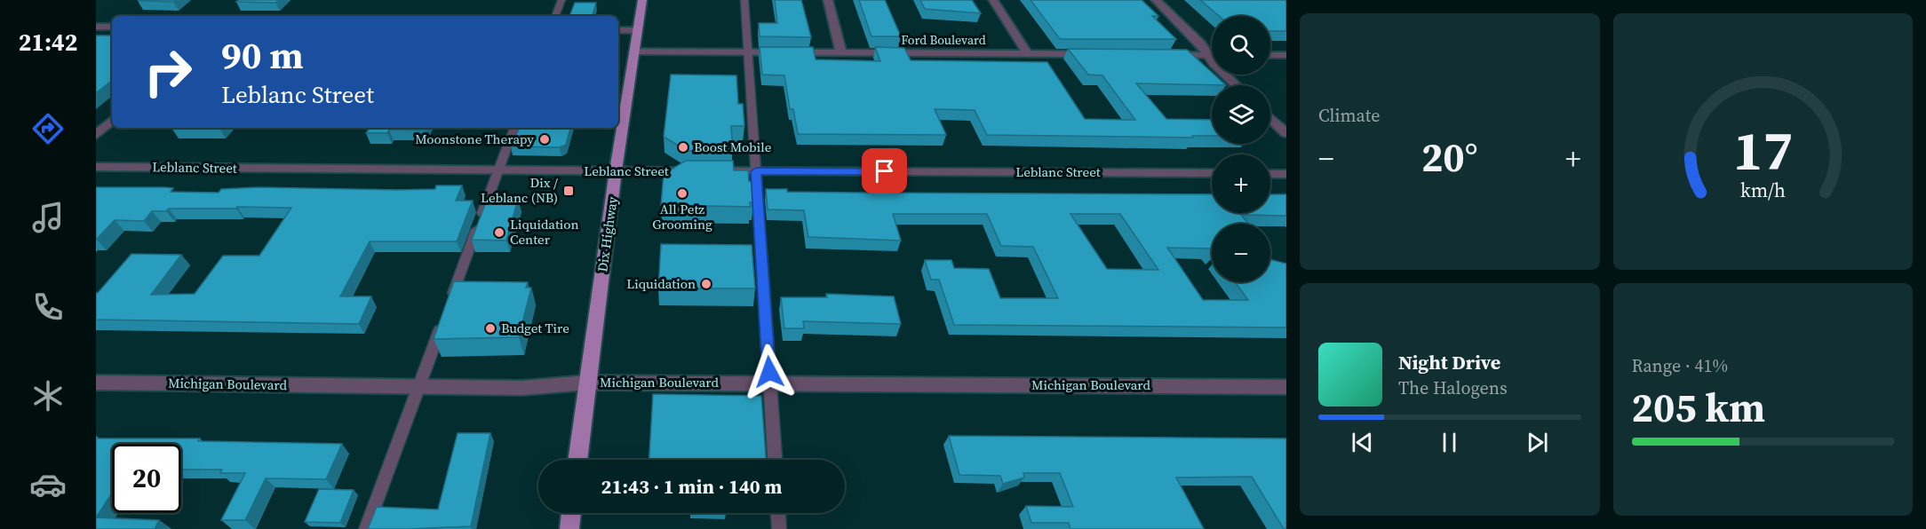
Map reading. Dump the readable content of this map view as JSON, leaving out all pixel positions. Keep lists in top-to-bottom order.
{
  "streets": {
    "main road": ["Dix Highway"],
    "street": ["Ford Boulevard", "Leblanc Street", "Michigan Boulevard"]
  },
  "crossings": [
    ["Ford Boulevard", "Dix Highway"],
    ["Leblanc Street", "Dix Highway"],
    ["Dix Highway", "Michigan Boulevard"]
  ],
  "places": {
    "other": [
      "Moonstone Therapy",
      "Boost Mobile",
      "All Petz Grooming",
      "Liquidation Center",
      "Liquidation",
      "Budget Tire"
    ],
    "transit": ["Dix / Leblanc (NB)"]
  },
  "page": {
    "tabs": "21:42",
    "tile": [
      "Climate",
      ["Range · 41%", "205 km"]
    ],
    "map_buttons": ["+", "−"],
    "turn": ["90 m", "Leblanc Street"],
    "heat": ["−", "20°", "+"],
    "song": ["Night Drive", "The Halogens"],
    "limit": "20",
    "trip": "21:43 · 1 min · 140 m",
    "gauge": ["17", "km/h"]
  }
}
